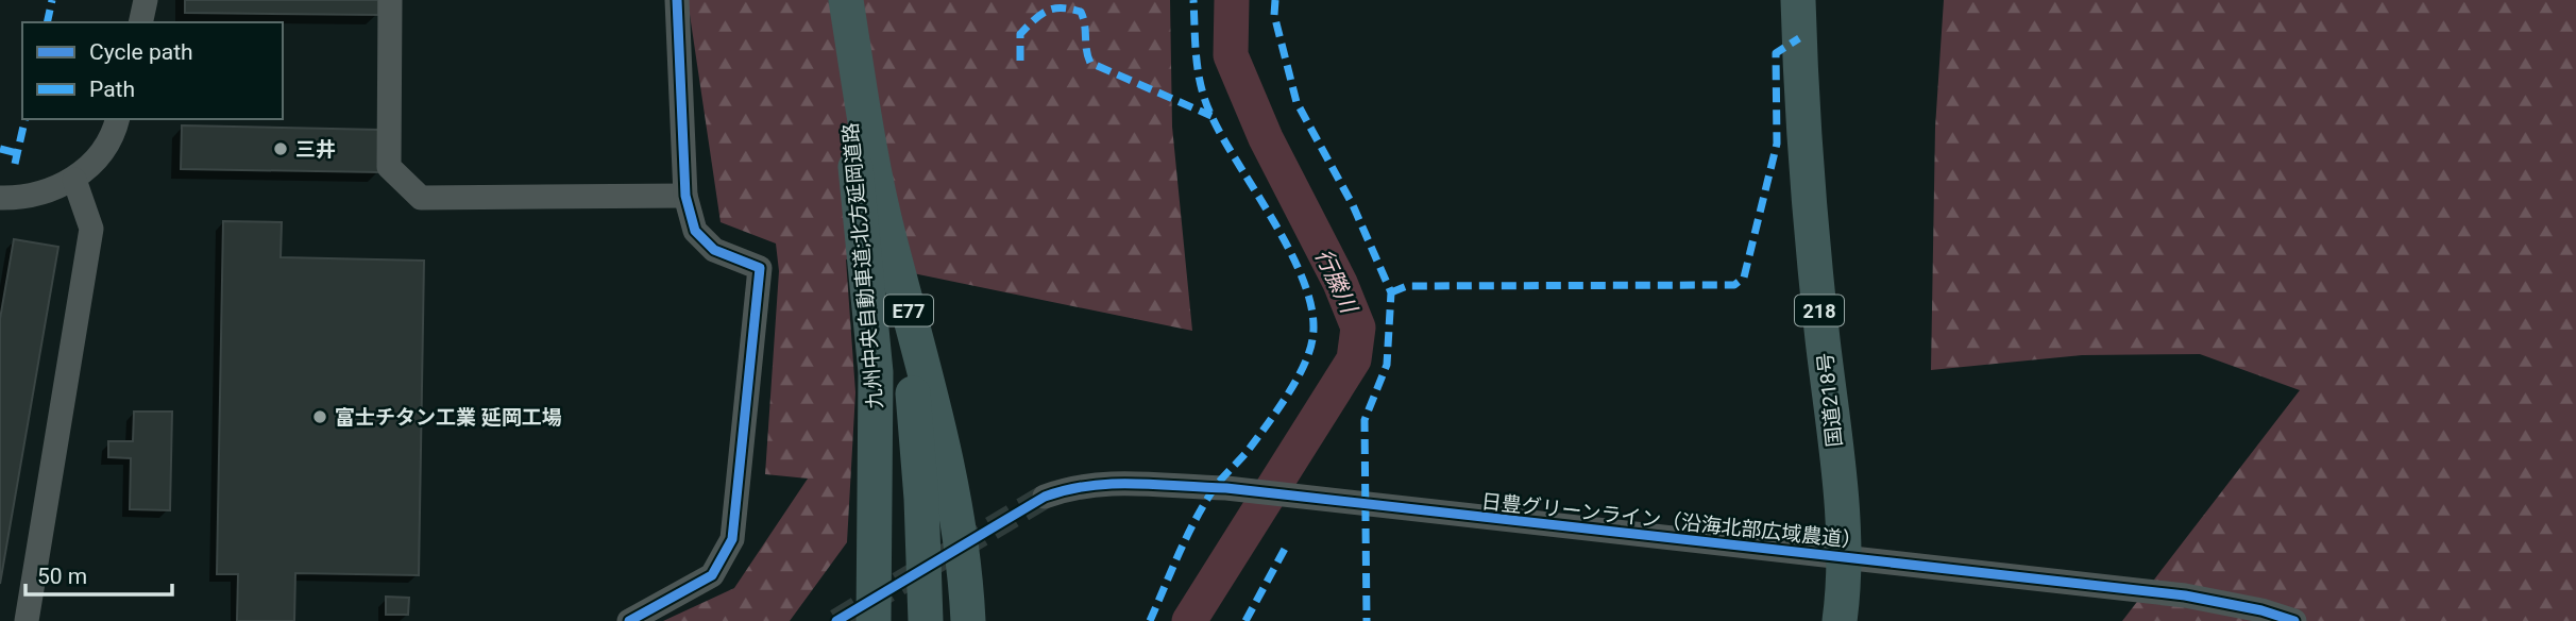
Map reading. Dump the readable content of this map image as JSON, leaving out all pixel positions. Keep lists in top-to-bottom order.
{
  "streets": {
    "highway": [
      "九州中央自動車道;北方延岡道路",
      "E77",
      "218",
      "国道218号"
    ],
    "street": ["日豊グリーンライン（沿海北部広域農道）"]
  },
  "water": ["行縢川"],
  "places": ["三井", "富士チタン工業 延岡工場"],
  "legend": ["Cycle path", "Path"],
  "scale_bar": "50 m"
}
